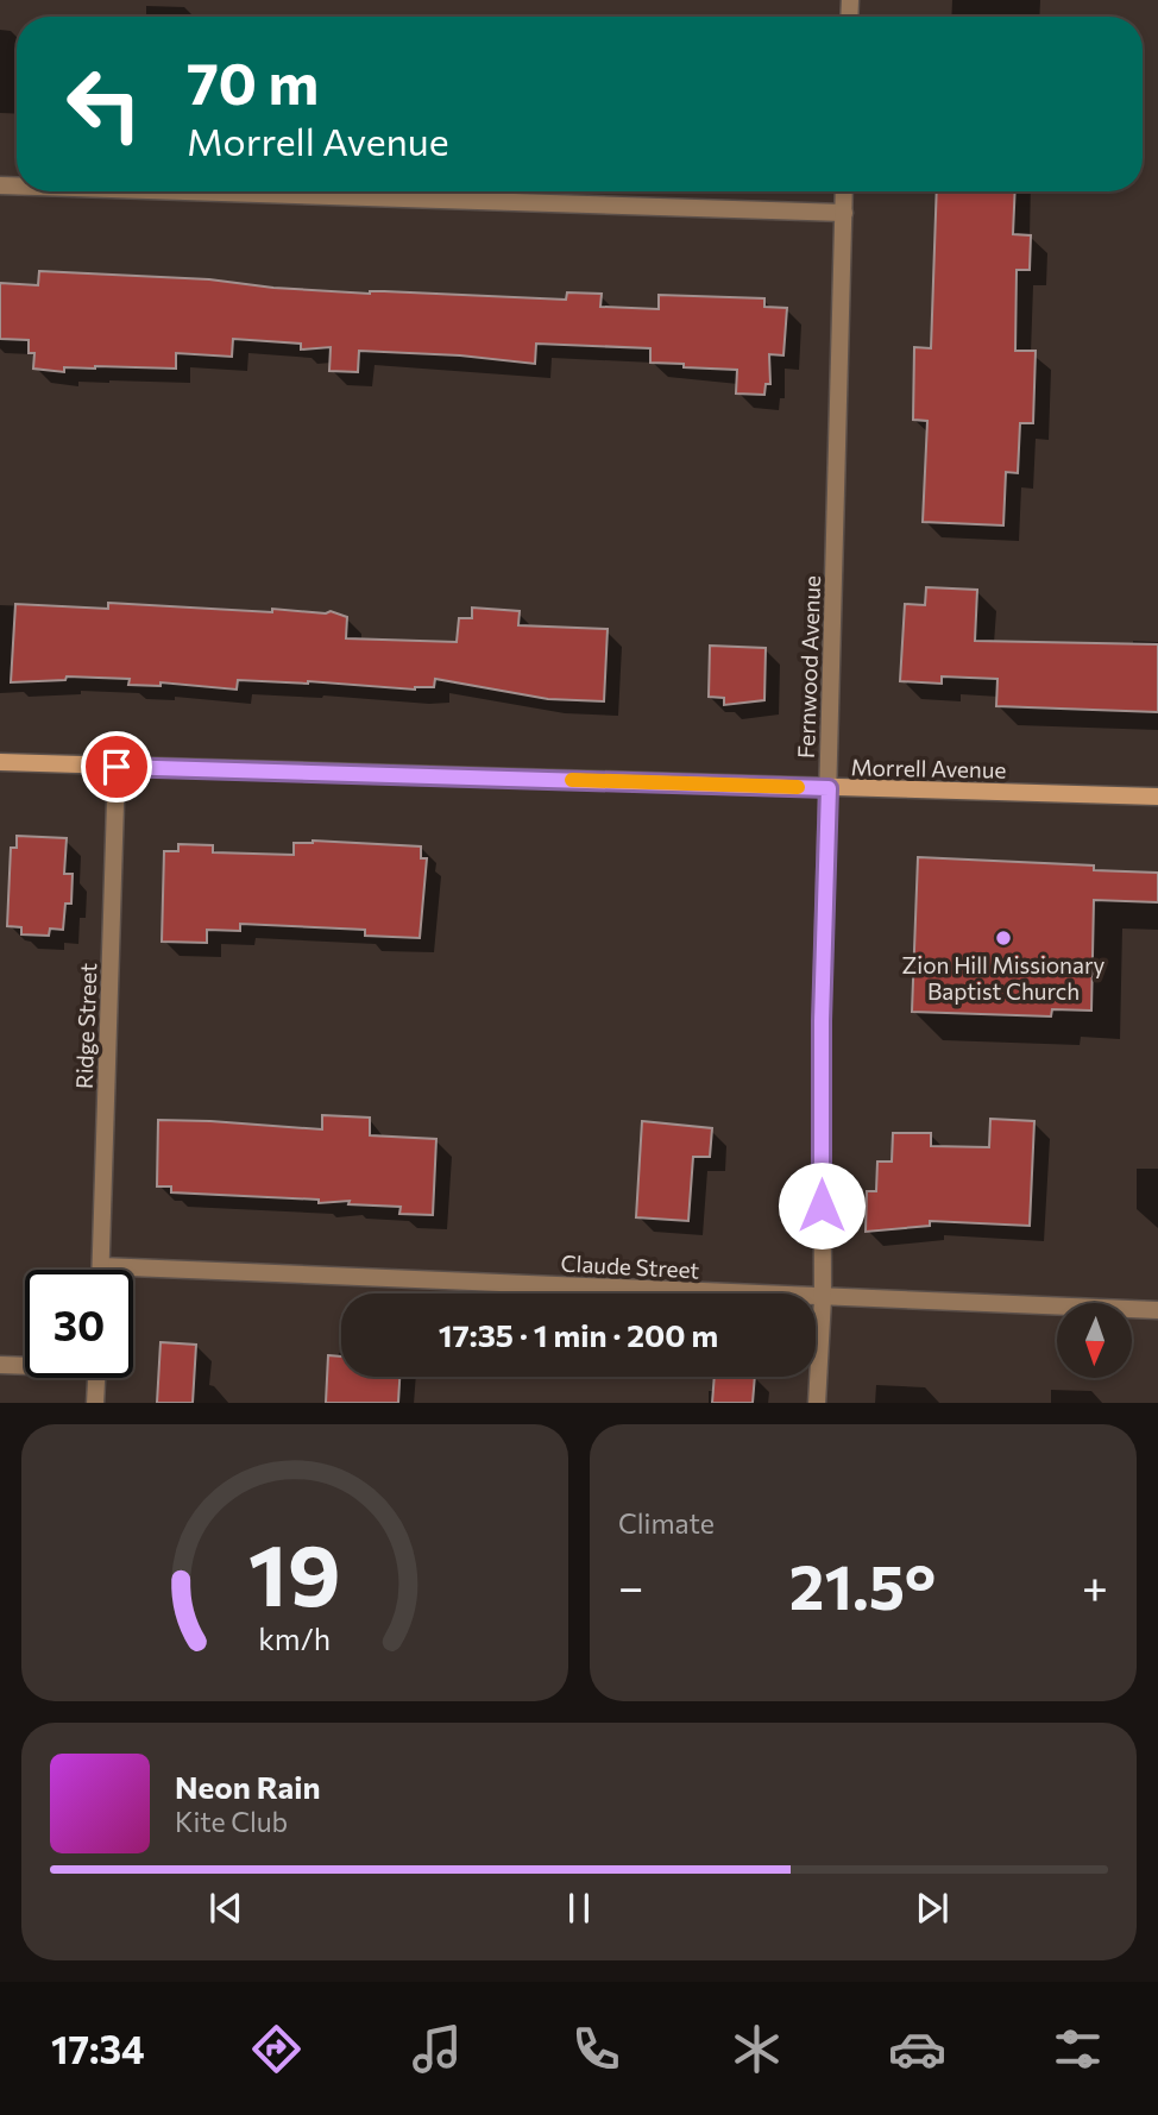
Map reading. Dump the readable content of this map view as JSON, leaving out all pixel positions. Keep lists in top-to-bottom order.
{
  "streets": {
    "street": [
      "Fernwood Avenue",
      "Morrell Avenue",
      "Ridge Street",
      "Claude Street"
    ]
  },
  "crossings": [
    ["Fernwood Avenue", "Morrell Avenue"],
    ["Fernwood Avenue", "Claude Street"],
    ["Morrell Avenue", "Ridge Street"],
    ["Ridge Street", "Claude Street"]
  ],
  "places": ["Zion Hill Missionary Baptist Church"],
  "north": "bottom",
  "page": {
    "turn": ["70 m", "Morrell Avenue"],
    "limit": "30",
    "trip": "17:35 · 1 min · 200 m",
    "tile": "Climate",
    "heat": ["−", "21.5°", "+"],
    "song": ["Neon Rain", "Kite Club"],
    "tabs": "17:34",
    "gauge": ["19", "km/h"]
  }
}
